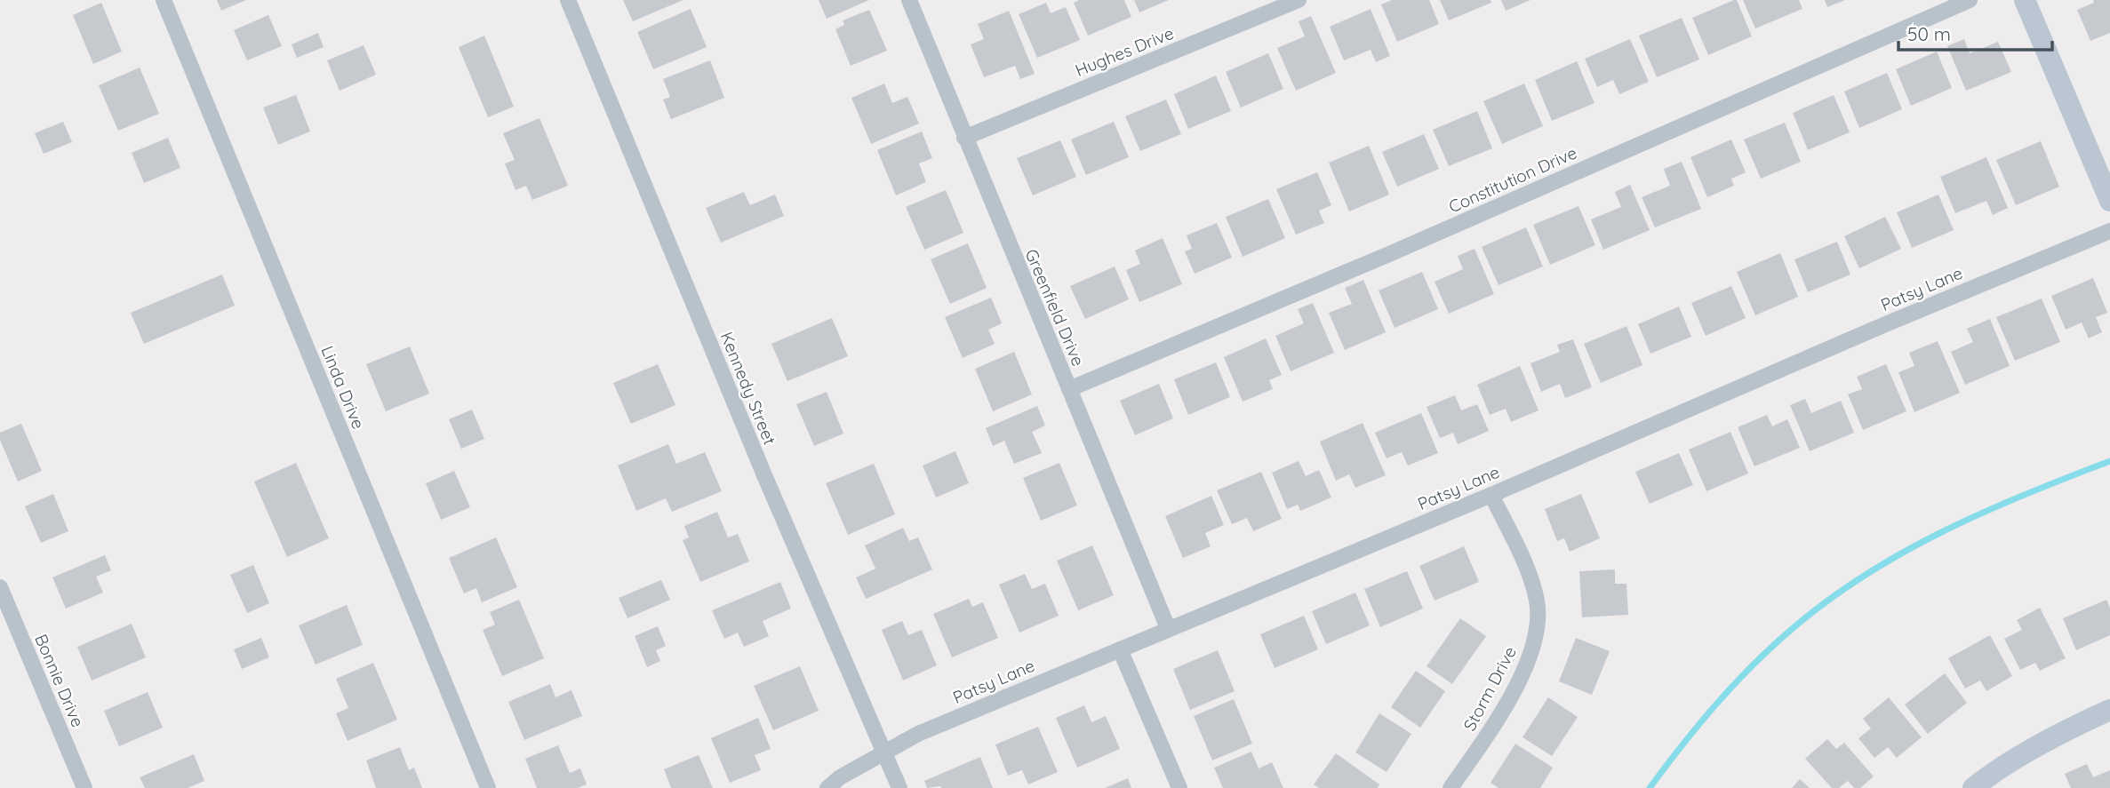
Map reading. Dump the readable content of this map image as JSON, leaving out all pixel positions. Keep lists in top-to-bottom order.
{
  "streets": {
    "street": [
      "Hughes Drive",
      "Constitution Drive",
      "Patsy Lane",
      "Greenfield Drive",
      "Linda Drive",
      "Kennedy Street",
      "Bonnie Drive",
      "Storm Drive"
    ]
  },
  "crossings": [
    ["Hughes Drive", "Greenfield Drive"],
    ["Constitution Drive", "Greenfield Drive"],
    ["Patsy Lane", "Greenfield Drive"],
    ["Patsy Lane", "Kennedy Street"],
    ["Patsy Lane", "Storm Drive"]
  ],
  "scale_bar": "50 m"
}
